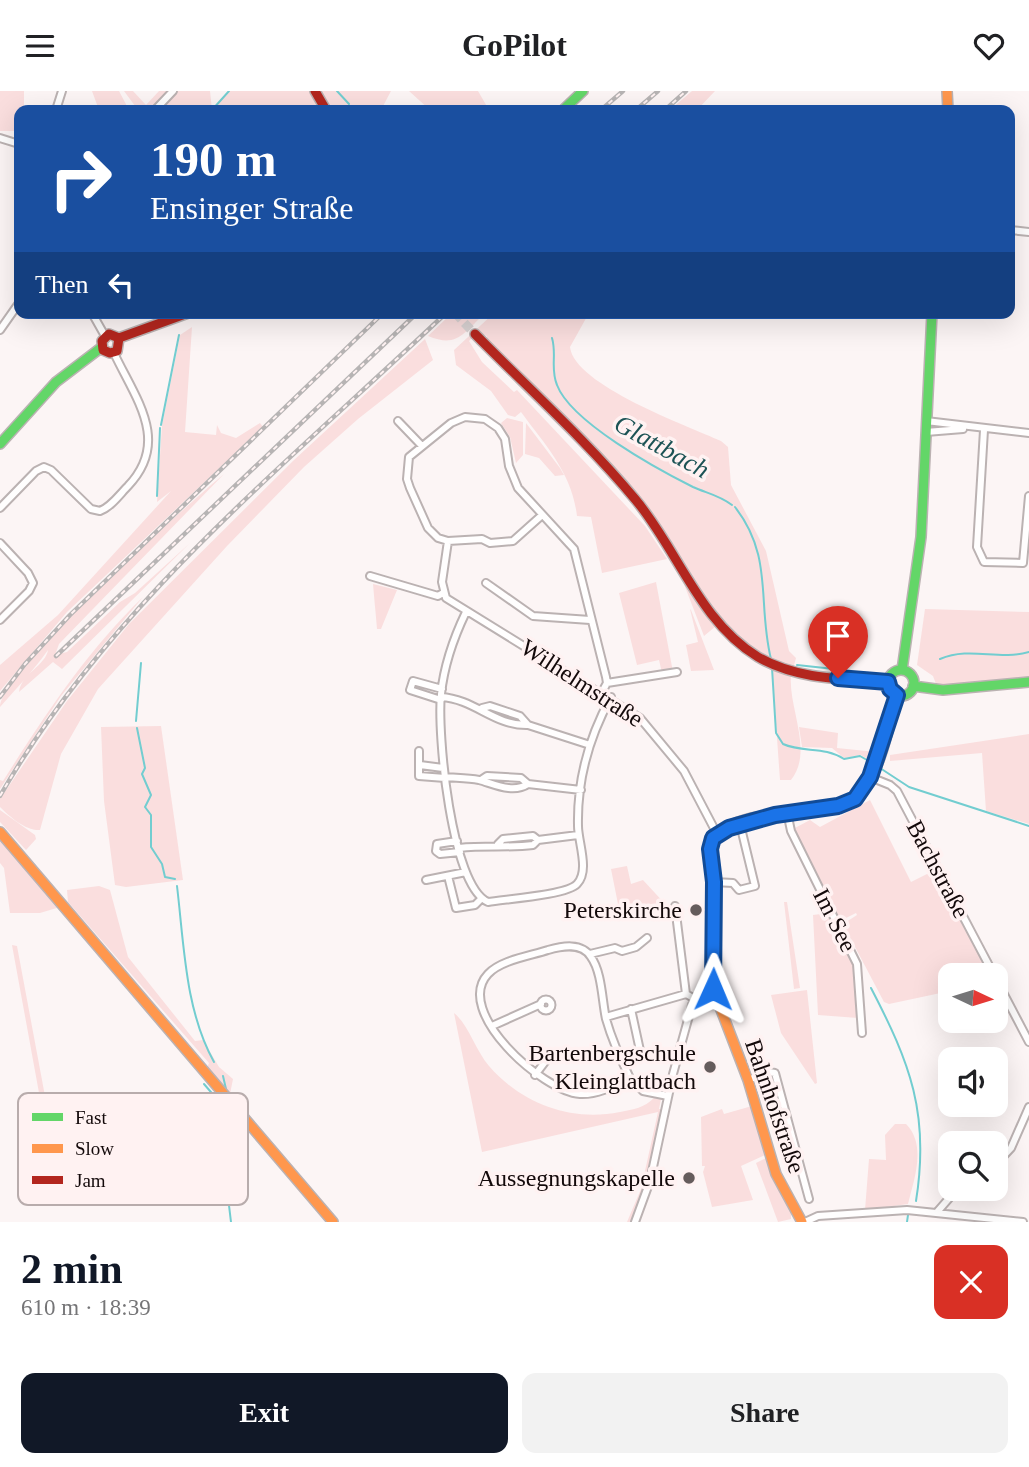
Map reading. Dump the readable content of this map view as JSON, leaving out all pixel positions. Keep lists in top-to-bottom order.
{
  "streets": {
    "main road": ["Bahnhofstraße"],
    "street": ["Wilhelmstraße", "Bachstraße", "Im See"]
  },
  "crossings": [
    ["Wilhelmstraße", "Bahnhofstraße"]
  ],
  "water": ["Glattbach"],
  "places": ["Peterskirche", "Bartenbergschule Kleinglattbach", "Aussegnungskapelle"],
  "legend": ["Fast", "Slow", "Jam"],
  "north": "right",
  "page": {
    "header": "GoPilot",
    "turn": ["190 m", "Ensinger Straße"],
    "then": "Then",
    "heading": ["2 min", "610 m · 18:39"],
    "buttons": ["Exit", "Share"]
  }
}
